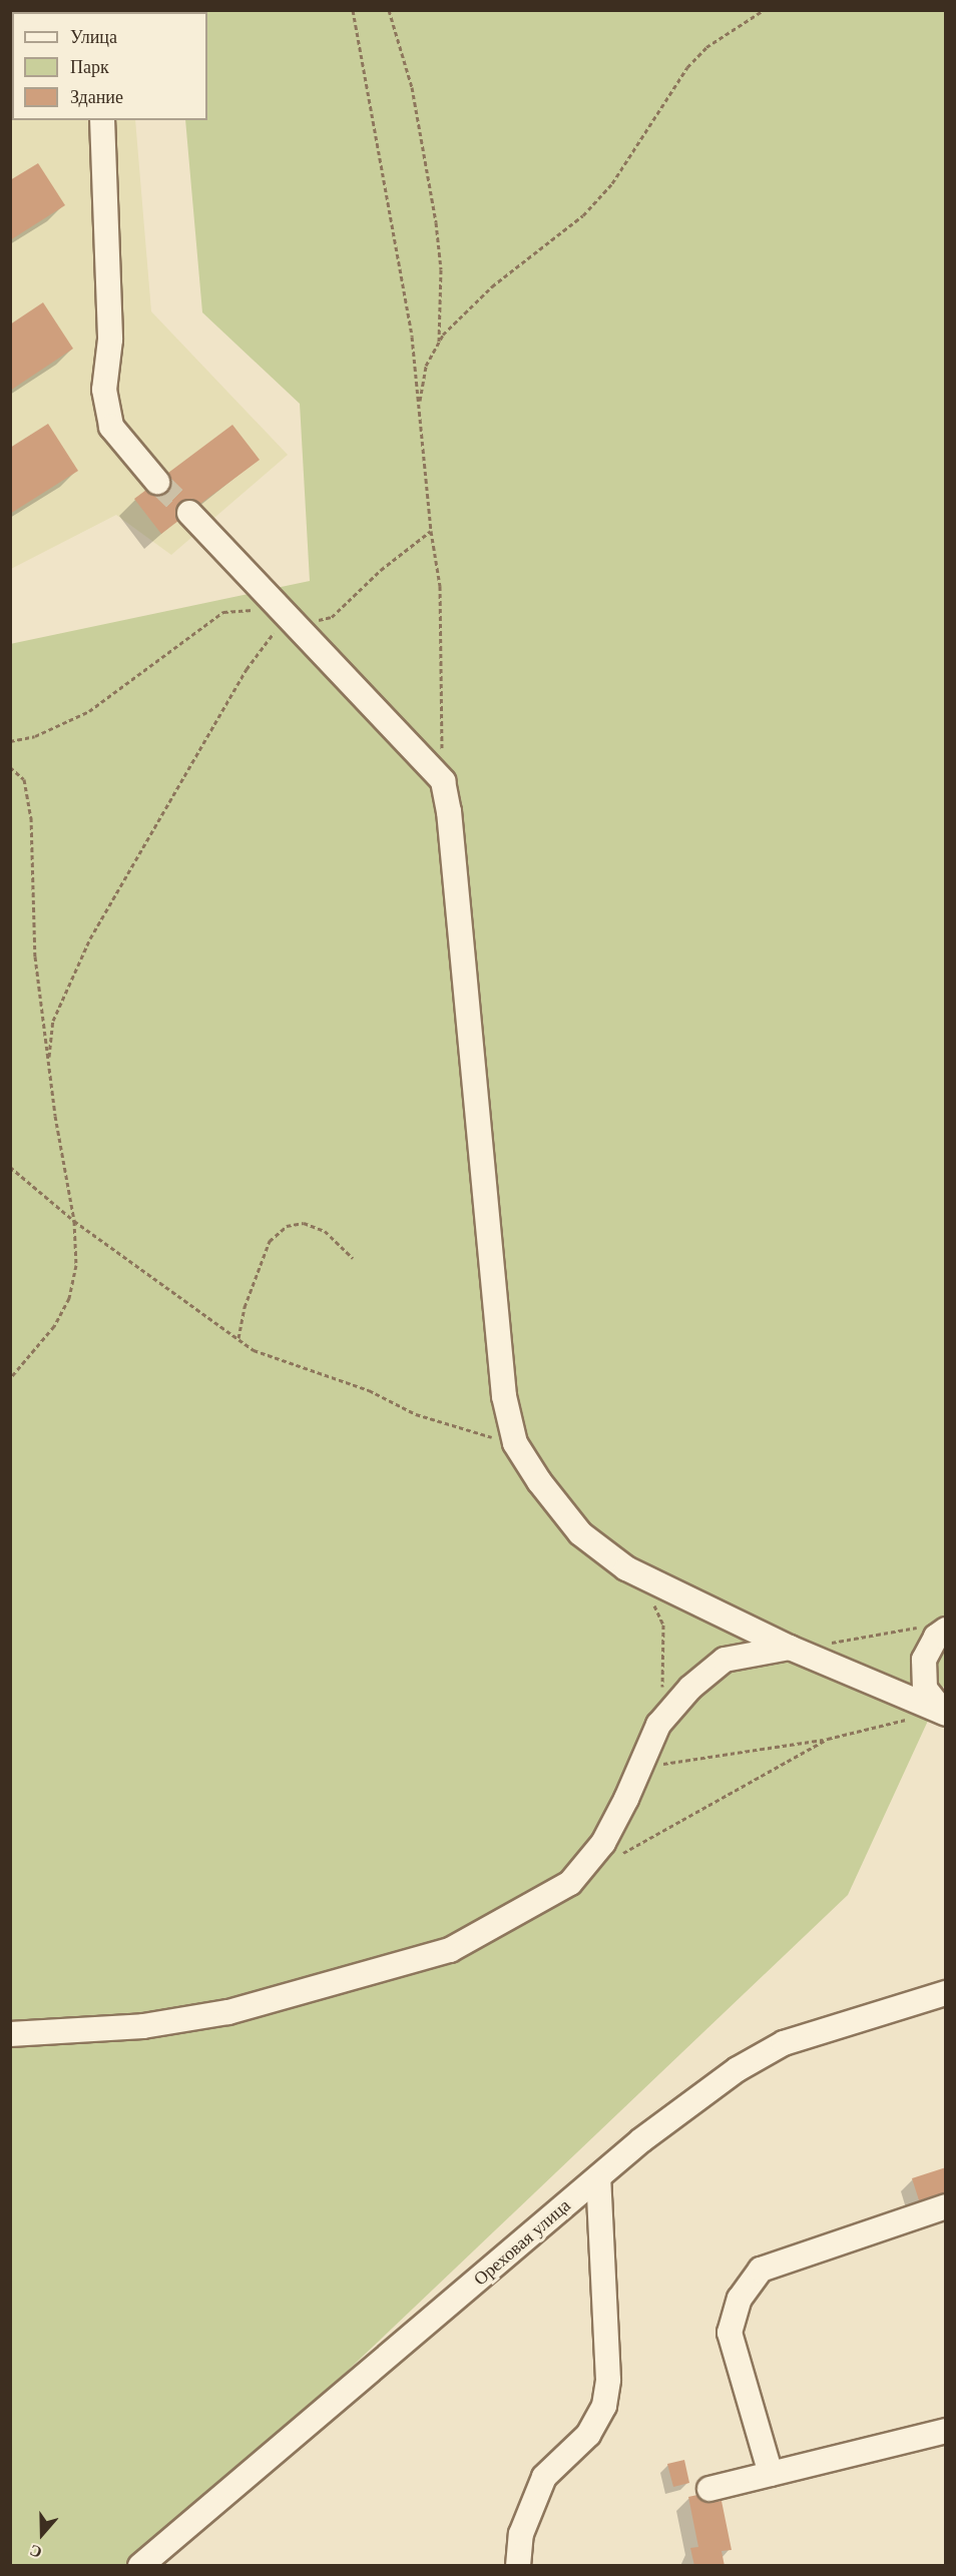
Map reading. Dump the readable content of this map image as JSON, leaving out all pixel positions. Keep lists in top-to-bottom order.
{
  "streets": {
    "street": ["Ореховая улица"]
  },
  "legend": ["Улица", "Парк", "Здание"],
  "north": "bottom"
}
